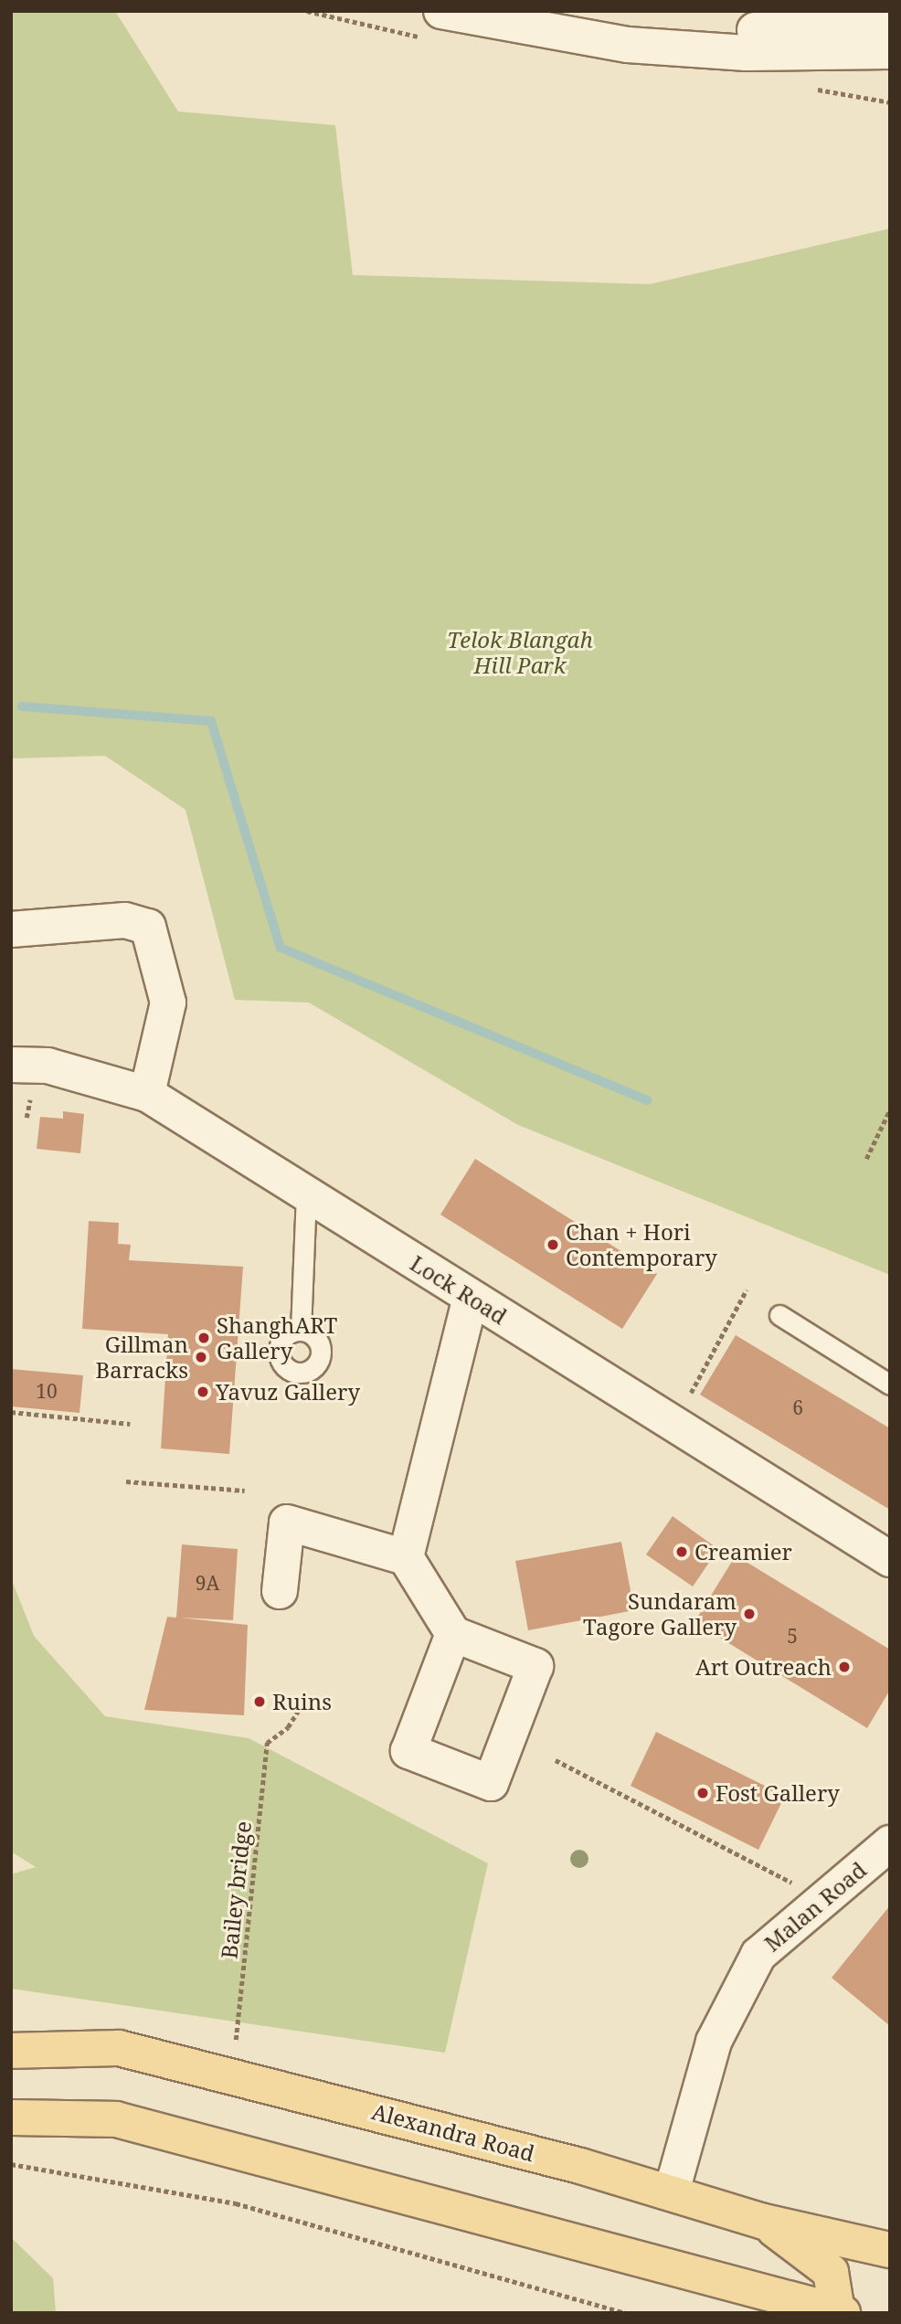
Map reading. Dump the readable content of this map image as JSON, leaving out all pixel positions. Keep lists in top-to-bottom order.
{
  "streets": {
    "main road": ["Alexandra Road"],
    "street": ["Lock Road", "Malan Road"],
    "path": ["Bailey bridge"]
  },
  "crossings": [
    ["Malan Road", "Alexandra Road"]
  ],
  "parks": ["Telok Blangah Hill Park"],
  "places": [
    "Chan + Hori Contemporary",
    "ShanghART Gallery",
    "Gillman Barracks",
    "Yavuz Gallery",
    "Creamier",
    "Sundaram Tagore Gallery",
    "Art Outreach",
    "Ruins",
    "Fost Gallery"
  ],
  "house_numbers": [
    "10",
    "6",
    "9A",
    "5"
  ]
}
